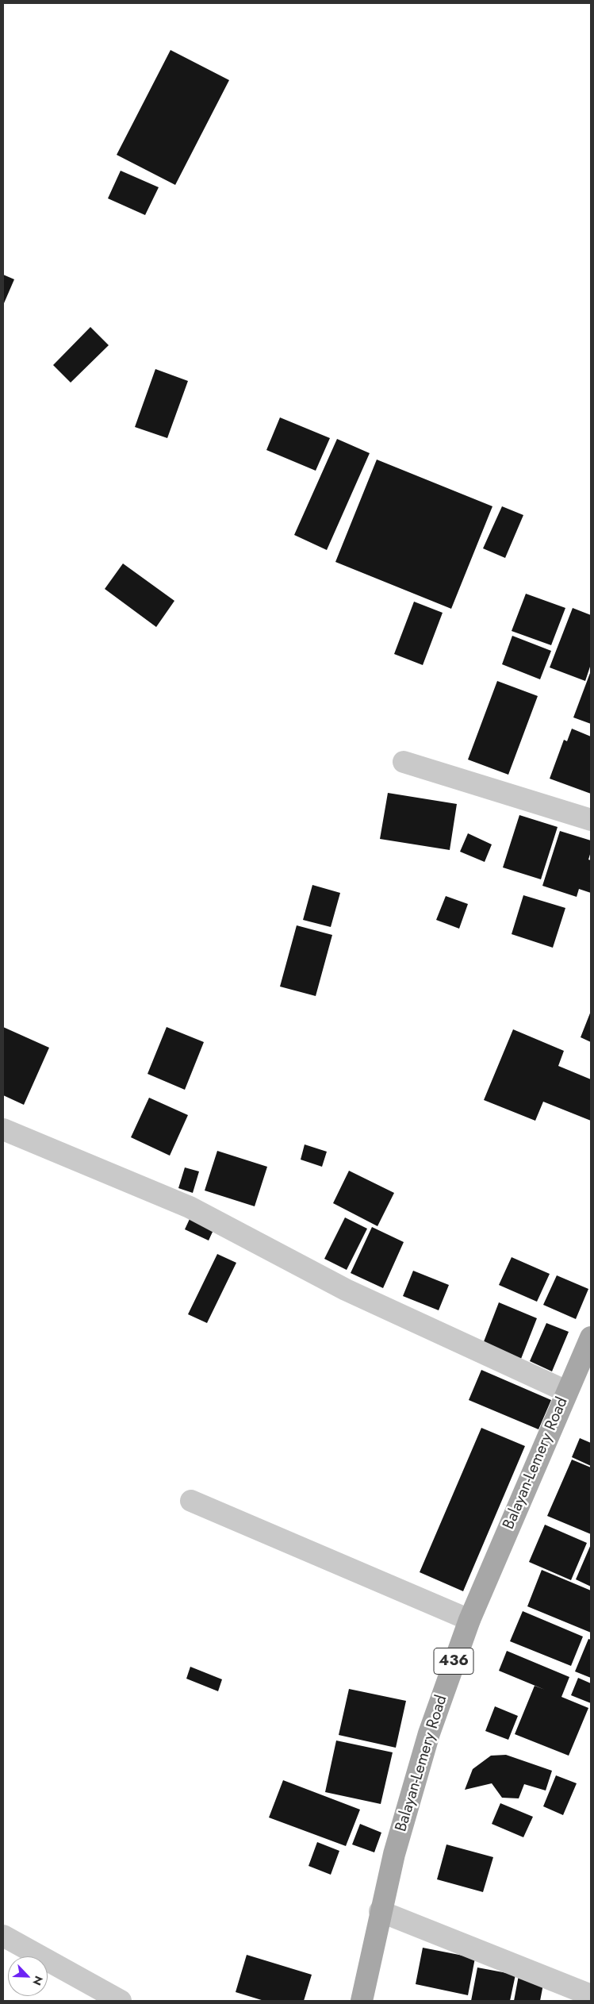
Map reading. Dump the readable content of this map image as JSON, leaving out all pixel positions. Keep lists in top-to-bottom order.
{
  "streets": {
    "main road": ["Balayan-Lemery Road", "436"]
  },
  "north": "bottom right"
}
